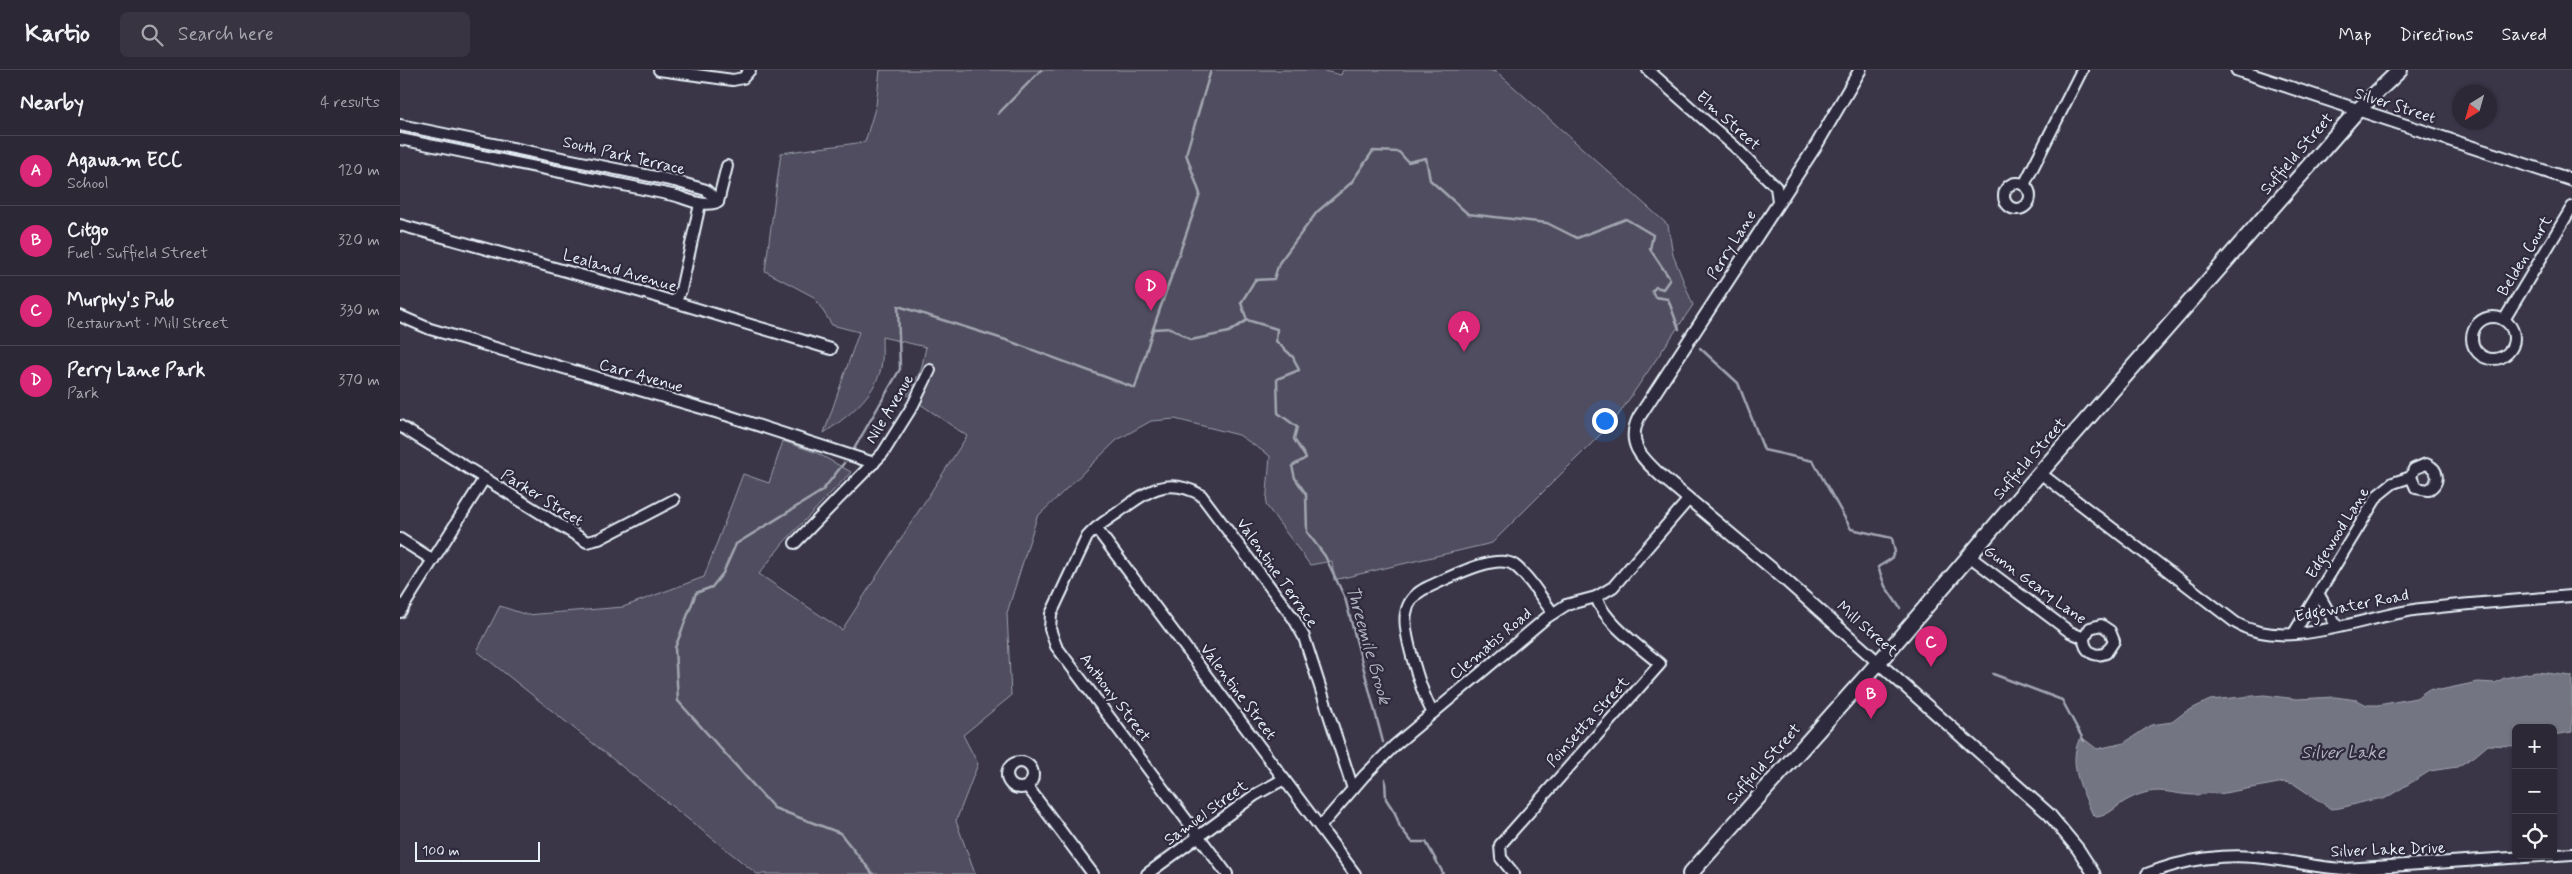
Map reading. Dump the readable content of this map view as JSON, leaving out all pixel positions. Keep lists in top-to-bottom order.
{
  "streets": {
    "main road": ["Suffield Street"],
    "street": [
      "Silver Street",
      "Elm Street",
      "South Park Terrace",
      "Perry Lane",
      "Belden Court",
      "Lealand Avenue",
      "Carr Avenue",
      "Nile Avenue",
      "Parker Street",
      "Edgewood Lane",
      "Valentine Terrace",
      "Gunn Geary Lane",
      "Edgewater Road",
      "Mill Street",
      "Clematis Road",
      "Valentine Street",
      "Anthony Street",
      "Poinsetta Street",
      "Samuel Street",
      "Silver Lake Drive"
    ]
  },
  "crossings": [
    ["Silver Street", "Suffield Street"],
    ["Elm Street", "Perry Lane"],
    ["Suffield Street", "Gunn Geary Lane"],
    ["Suffield Street", "Edgewater Road"],
    ["Suffield Street", "Mill Street"],
    ["Perry Lane", "Mill Street"],
    ["Carr Avenue", "Nile Avenue"],
    ["Edgewood Lane", "Edgewater Road"],
    ["Valentine Terrace", "Clematis Road"],
    ["Valentine Terrace", "Valentine Street"],
    ["Valentine Terrace", "Anthony Street"],
    ["Mill Street", "Clematis Road"],
    ["Clematis Road", "Valentine Street"],
    ["Clematis Road", "Poinsetta Street"],
    ["Valentine Street", "Anthony Street"],
    ["Valentine Street", "Samuel Street"],
    ["Anthony Street", "Samuel Street"]
  ],
  "water": ["Threemile Brook", "Silver Lake"],
  "scale_bar": "100 m",
  "north": "bottom left",
  "page": {
    "header": "Kartio",
    "search": "Search here",
    "nav": ["Map", "Directions", "Saved"],
    "heading": ["Nearby", "4 results"],
    "list": [
      {
        "mark": "A",
        "name": "Agawam ECC",
        "note": "School",
        "value": "120 m"
      },
      {
        "mark": "B",
        "name": "Citgo",
        "note": "Fuel · Suffield Street",
        "value": "320 m"
      },
      {
        "mark": "C",
        "name": "Murphy's Pub",
        "note": "Restaurant · Mill Street",
        "value": "330 m"
      },
      {
        "mark": "D",
        "name": "Perry Lane Park",
        "note": "Park",
        "value": "370 m"
      }
    ],
    "pins": [
      "D",
      "A",
      "C",
      "B"
    ],
    "map_buttons": ["+", "−"],
    "scale": "100 m"
  }
}
